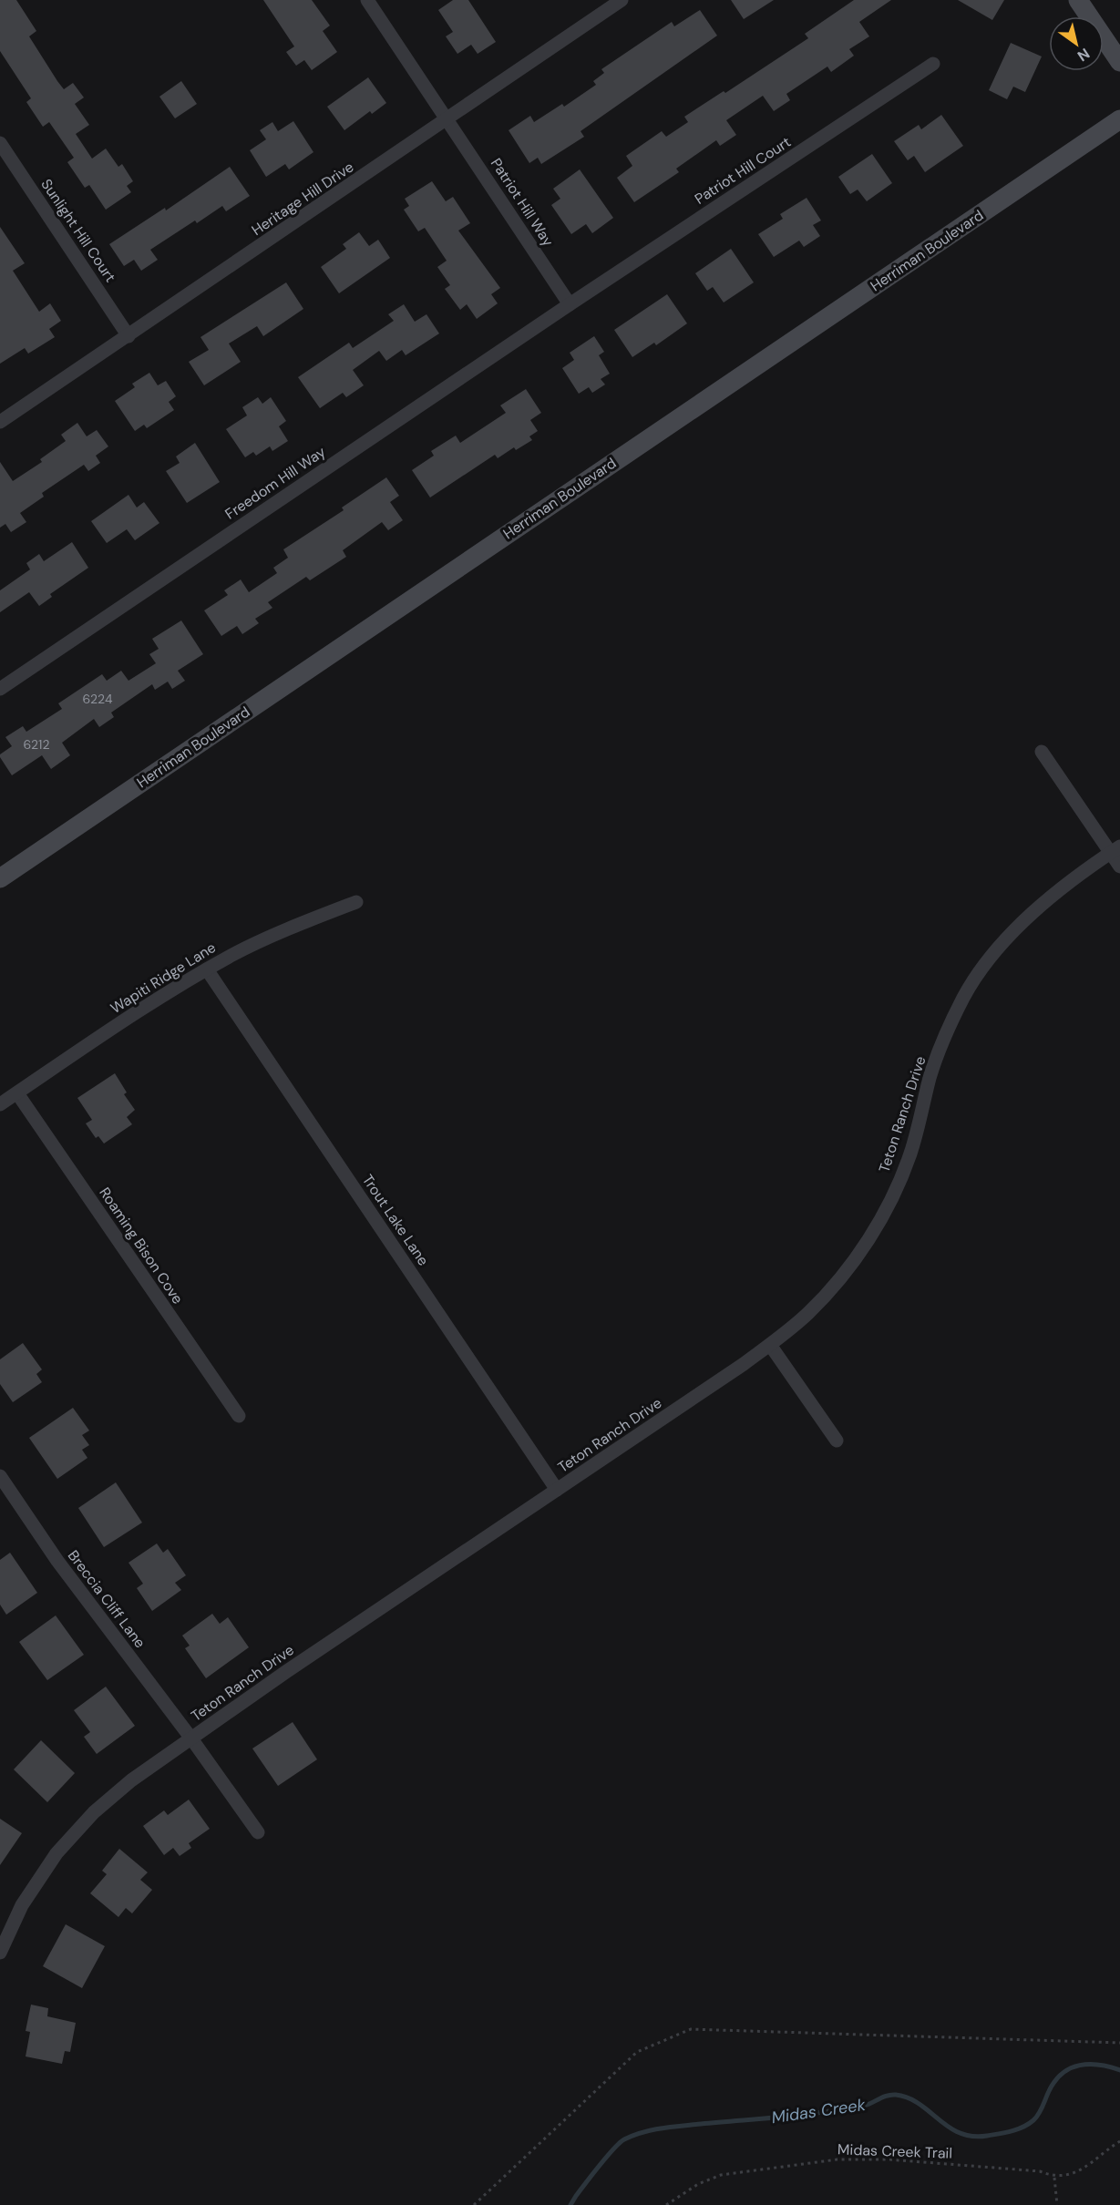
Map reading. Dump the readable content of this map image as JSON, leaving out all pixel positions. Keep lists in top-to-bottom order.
{
  "streets": {
    "street": [
      "Patriot Hill Court",
      "Heritage Hill Drive",
      "Patriot Hill Way",
      "Sunlight Hill Court",
      "Herriman Boulevard",
      "Freedom Hill Way",
      "Wapiti Ridge Lane",
      "Teton Ranch Drive",
      "Trout Lake Lane",
      "Roaming Bison Cove",
      "Breccia Cliff Lane"
    ],
    "path": ["Midas Creek Trail"]
  },
  "crossings": [
    ["Patriot Hill Court", "Patriot Hill Way"],
    ["Patriot Hill Court", "Freedom Hill Way"],
    ["Heritage Hill Drive", "Patriot Hill Way"],
    ["Heritage Hill Drive", "Sunlight Hill Court"],
    ["Patriot Hill Way", "Freedom Hill Way"],
    ["Wapiti Ridge Lane", "Trout Lake Lane"],
    ["Wapiti Ridge Lane", "Roaming Bison Cove"],
    ["Teton Ranch Drive", "Trout Lake Lane"],
    ["Teton Ranch Drive", "Breccia Cliff Lane"]
  ],
  "water": ["Midas Creek"],
  "house_numbers": ["6224", "6212"],
  "north": "bottom right"
}
